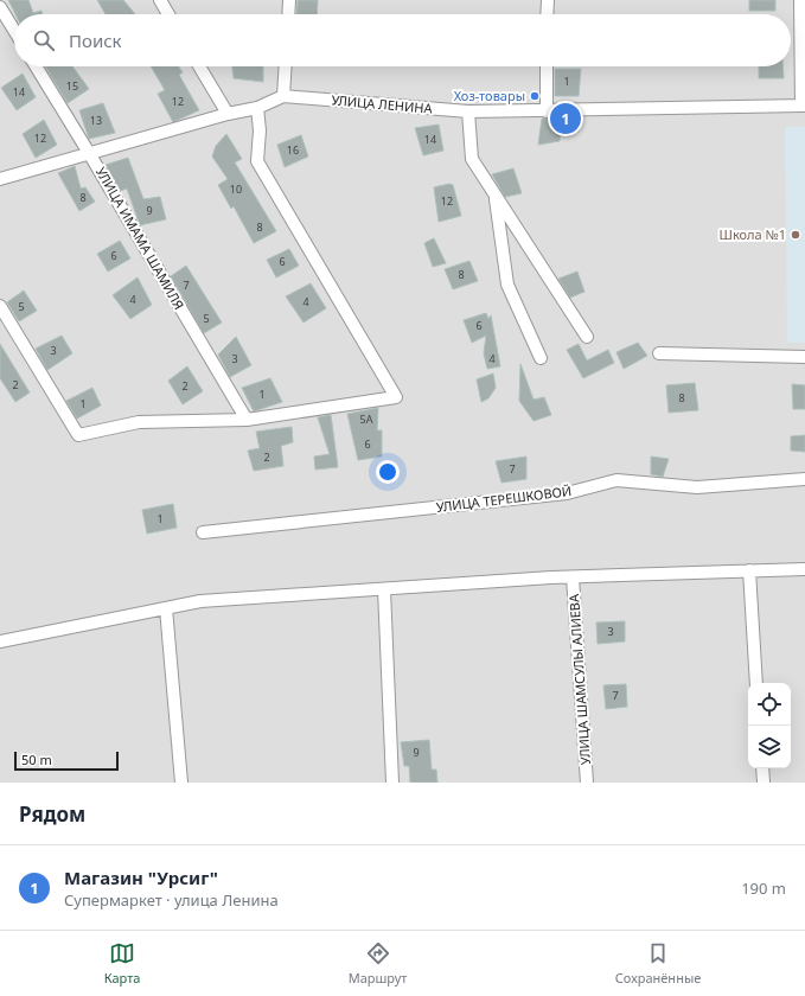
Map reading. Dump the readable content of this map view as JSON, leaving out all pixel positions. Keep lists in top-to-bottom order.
{
  "streets": {
    "street": [
      "УЛИЦА ЛЕНИНА",
      "УЛИЦА ИМАМА ШАМИЛЯ",
      "УЛИЦА ТЕРЕШКОВОЙ",
      "УЛИЦА ШАМСУЛЫ АЛИЕВА"
    ]
  },
  "crossings": [
    ["УЛИЦА ЛЕНИНА", "УЛИЦА ИМАМА ШАМИЛЯ"]
  ],
  "places": ["Хоз-товары", "Школа №1"],
  "house_numbers": [
    "1",
    "15",
    "14",
    "12",
    "13",
    "12",
    "14",
    "16",
    "10",
    "8",
    "12",
    "9",
    "8",
    "6",
    "6",
    "8",
    "7",
    "4",
    "4",
    "5",
    "5",
    "6",
    "3",
    "3",
    "4",
    "2",
    "2",
    "1",
    "8",
    "1",
    "5А",
    "6",
    "2",
    "7",
    "1",
    "3",
    "7",
    "9"
  ],
  "scale_bar": "50 m",
  "page": {
    "search": "Поиск",
    "pins": "1",
    "scale": "50 m",
    "heading": "Рядом",
    "list": [
      {
        "mark": "1",
        "name": "Магазин \"Урсиг\"",
        "note": "Супермаркет · улица Ленина",
        "value": "190 m"
      }
    ],
    "nav": ["Карта", "Маршрут", "Сохранённые"]
  }
}
